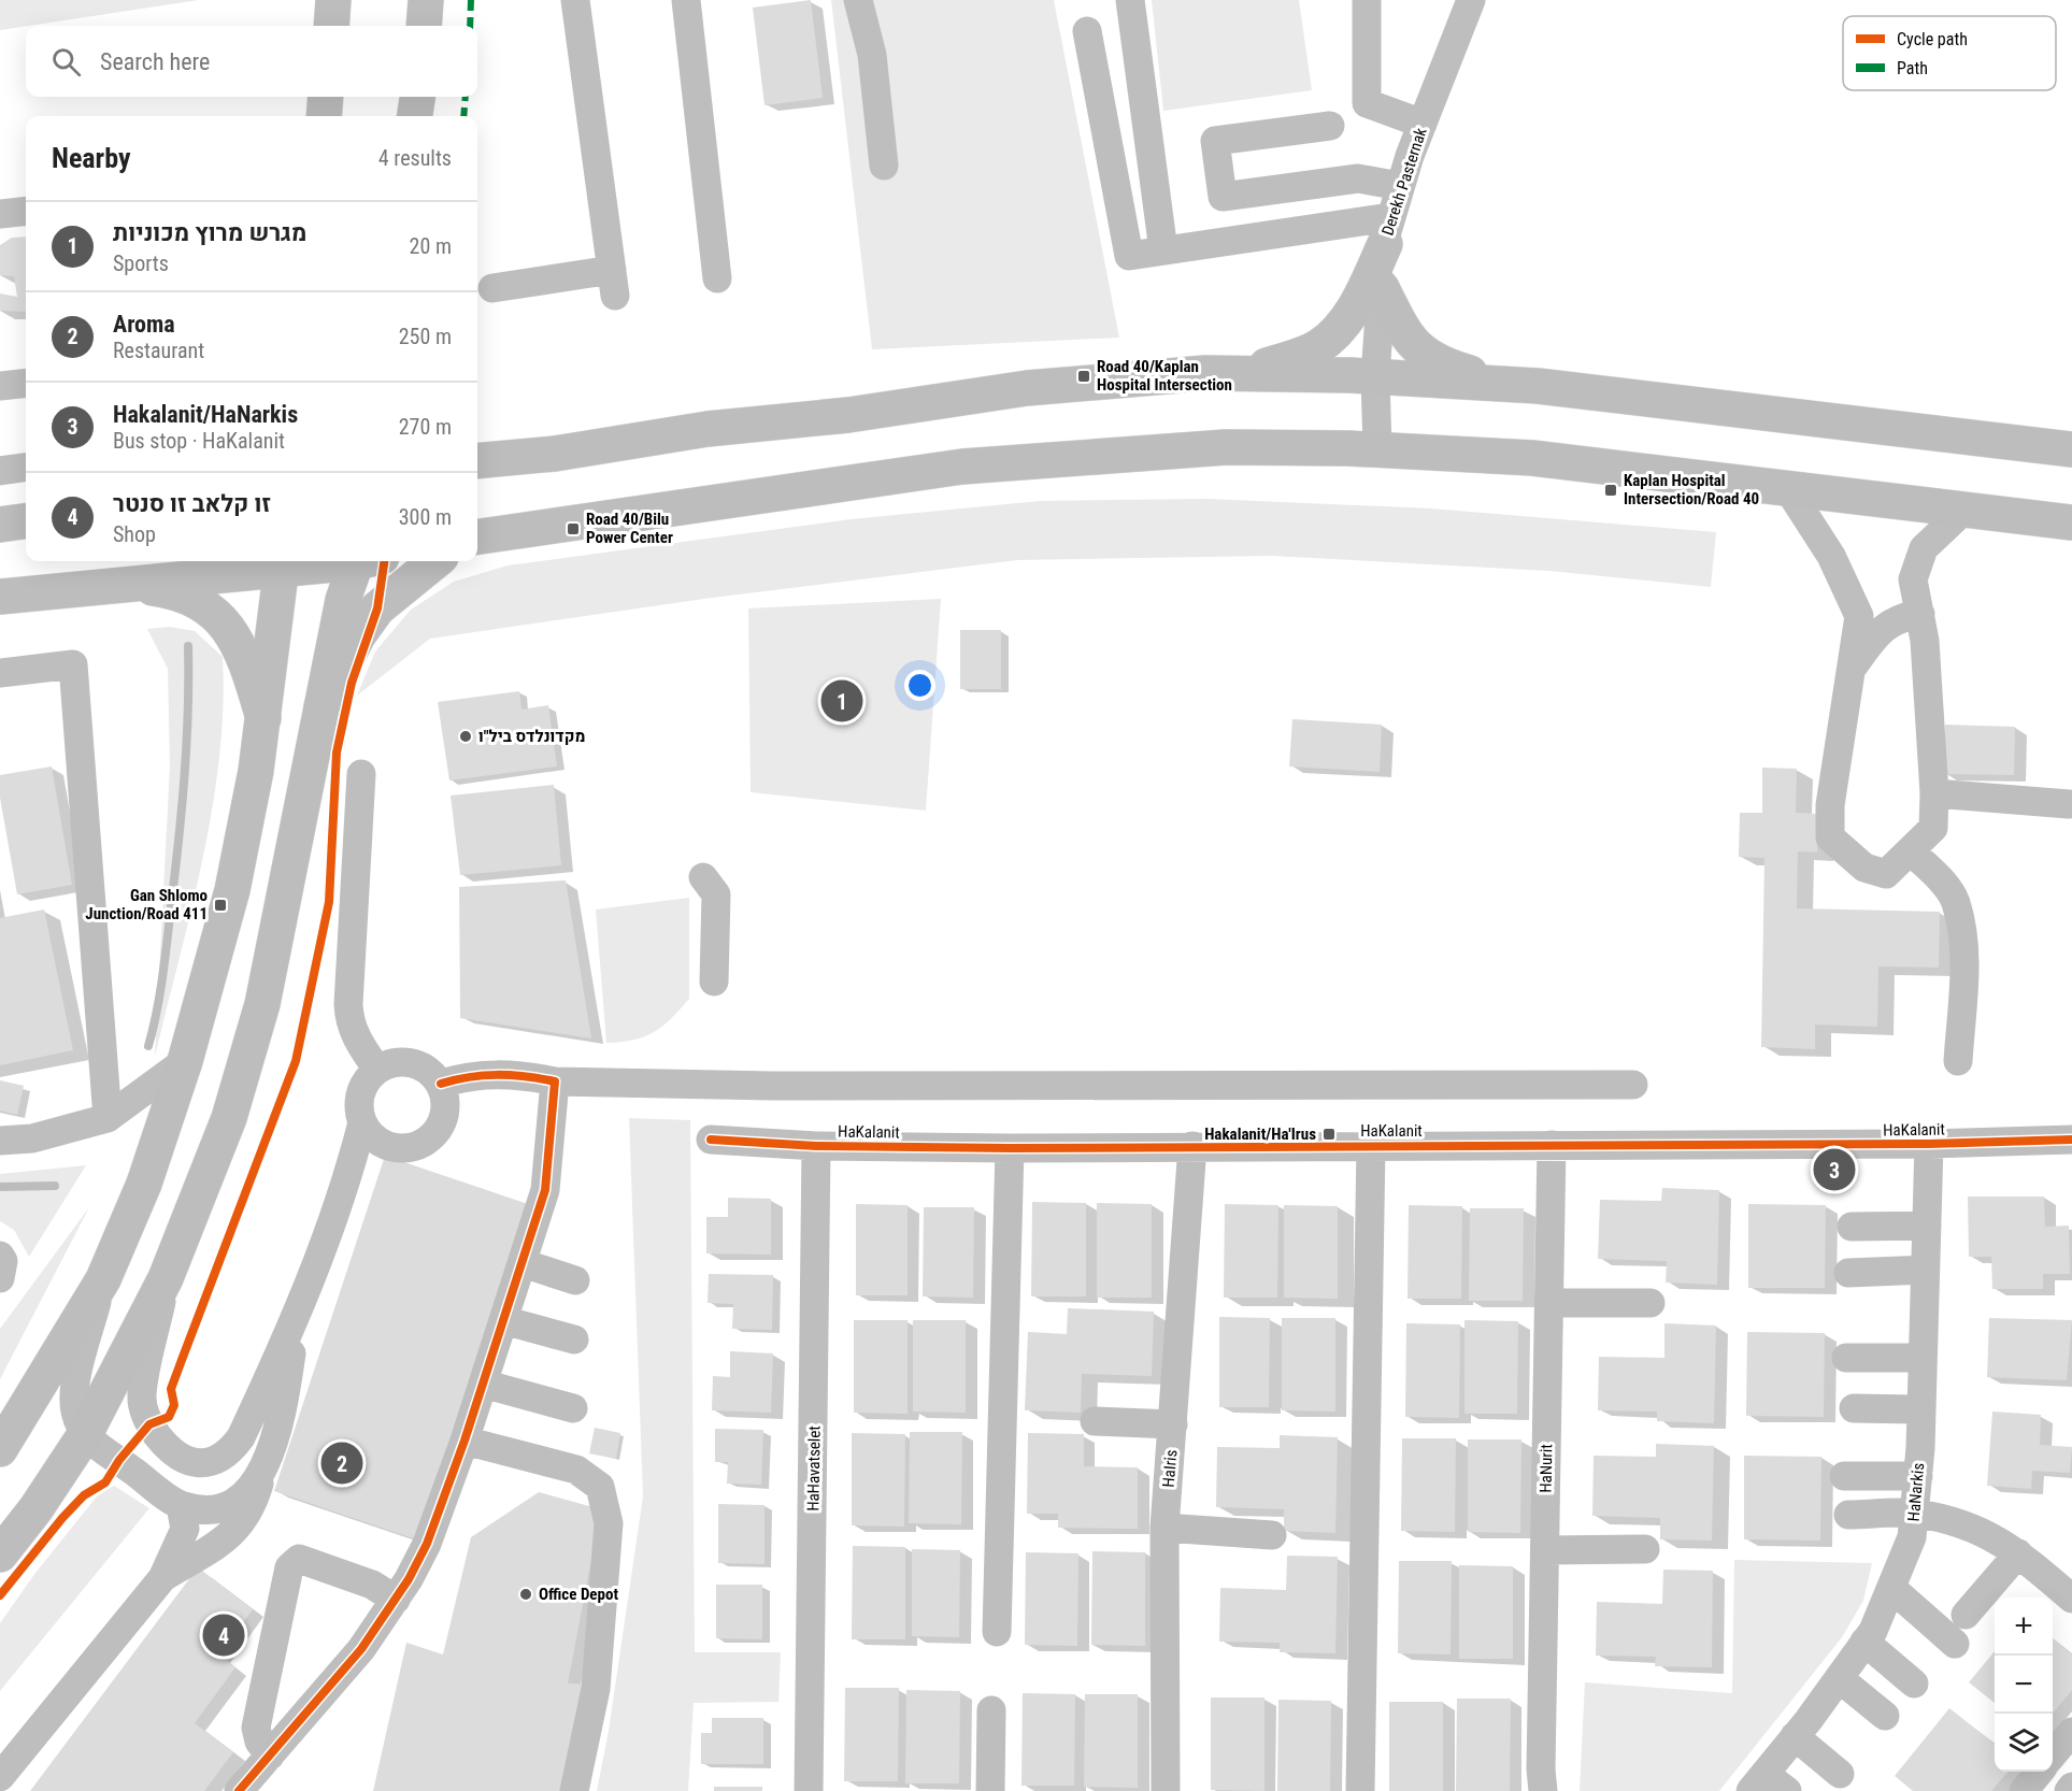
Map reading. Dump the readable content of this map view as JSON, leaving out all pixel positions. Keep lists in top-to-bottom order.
{
  "streets": {
    "street": [
      "Derekh Pasternak",
      "HaKalanit",
      "HaHavatselet",
      "HaIris",
      "HaNurit",
      "HaNarkis"
    ]
  },
  "crossings": [
    ["HaKalanit", "HaHavatselet"],
    ["HaKalanit", "HaIris"],
    ["HaKalanit", "HaNurit"],
    ["HaKalanit", "HaNarkis"]
  ],
  "places": {
    "transit": [
      "Road 40/Kaplan Hospital Intersection",
      "Kaplan Hospital Intersection/Road 40",
      "Road 40/Bilu Power Center",
      "Gan Shlomo Junction/Road 411",
      "Hakalanit/Ha'Irus"
    ],
    "other": ["מקדונלדס ביל\"ו", "Office Depot"]
  },
  "legend": ["Cycle path", "Path"],
  "page": {
    "search": "Search here",
    "heading": ["Nearby", "4 results"],
    "list": [
      {
        "mark": "1",
        "name": "מגרש מרוץ מכוניות",
        "note": "Sports",
        "value": "20 m"
      },
      {
        "mark": "2",
        "name": "Aroma",
        "note": "Restaurant",
        "value": "250 m"
      },
      {
        "mark": "3",
        "name": "Hakalanit/HaNarkis",
        "note": "Bus stop · HaKalanit",
        "value": "270 m"
      },
      {
        "mark": "4",
        "name": "זו קלאב זו סנטר",
        "note": "Shop",
        "value": "300 m"
      }
    ],
    "pins": [
      "1",
      "3",
      "2",
      "4"
    ],
    "map_buttons": ["+", "−"]
  }
}
